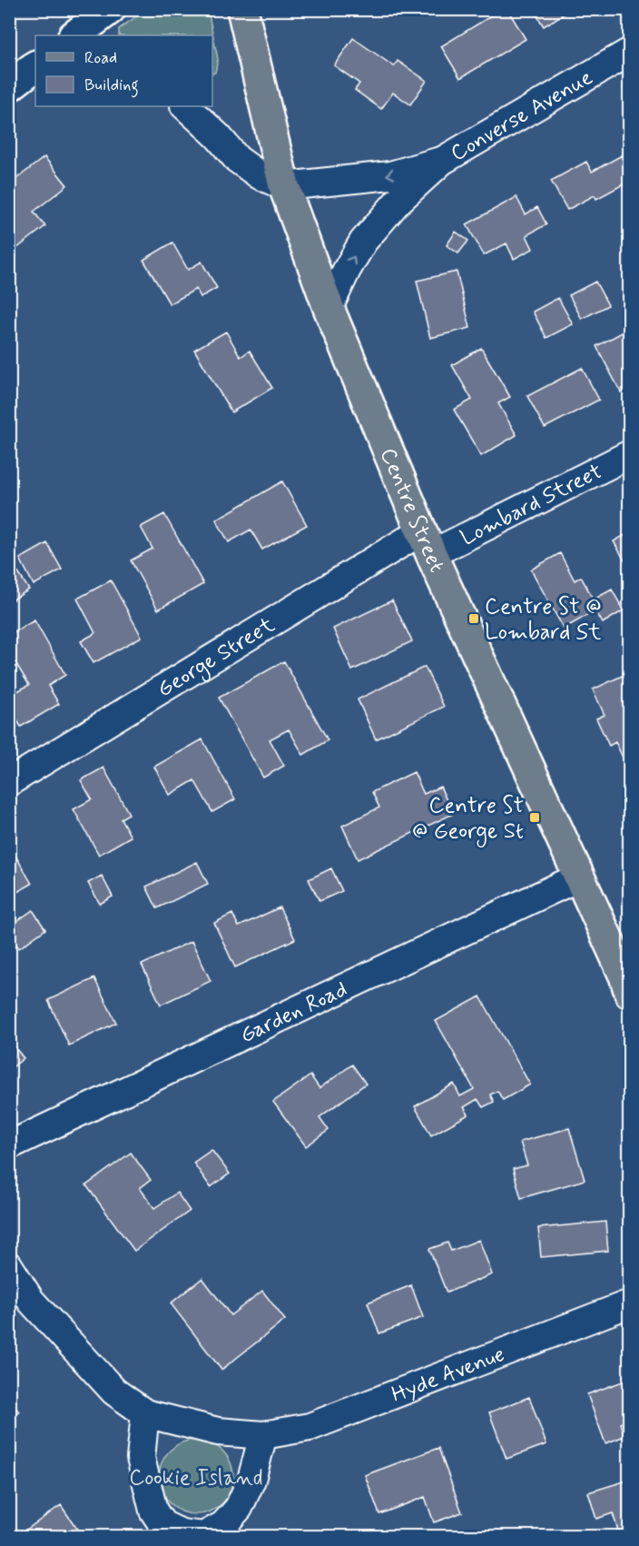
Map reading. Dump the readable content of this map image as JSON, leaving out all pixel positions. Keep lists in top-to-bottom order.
{
  "streets": {
    "main road": ["Centre Street"],
    "street": [
      "Converse Avenue",
      "Lombard Street",
      "George Street",
      "Garden Road",
      "Hyde Avenue"
    ]
  },
  "crossings": [
    ["Converse Avenue", "Centre Street"],
    ["Lombard Street", "Centre Street"],
    ["Lombard Street", "George Street"],
    ["Centre Street", "George Street"],
    ["Centre Street", "Garden Road"]
  ],
  "parks": ["Cookie Island"],
  "places": {
    "transit": ["Centre St @ Lombard St", "Centre St @ George St"]
  },
  "legend": ["Road", "Building"]
}
